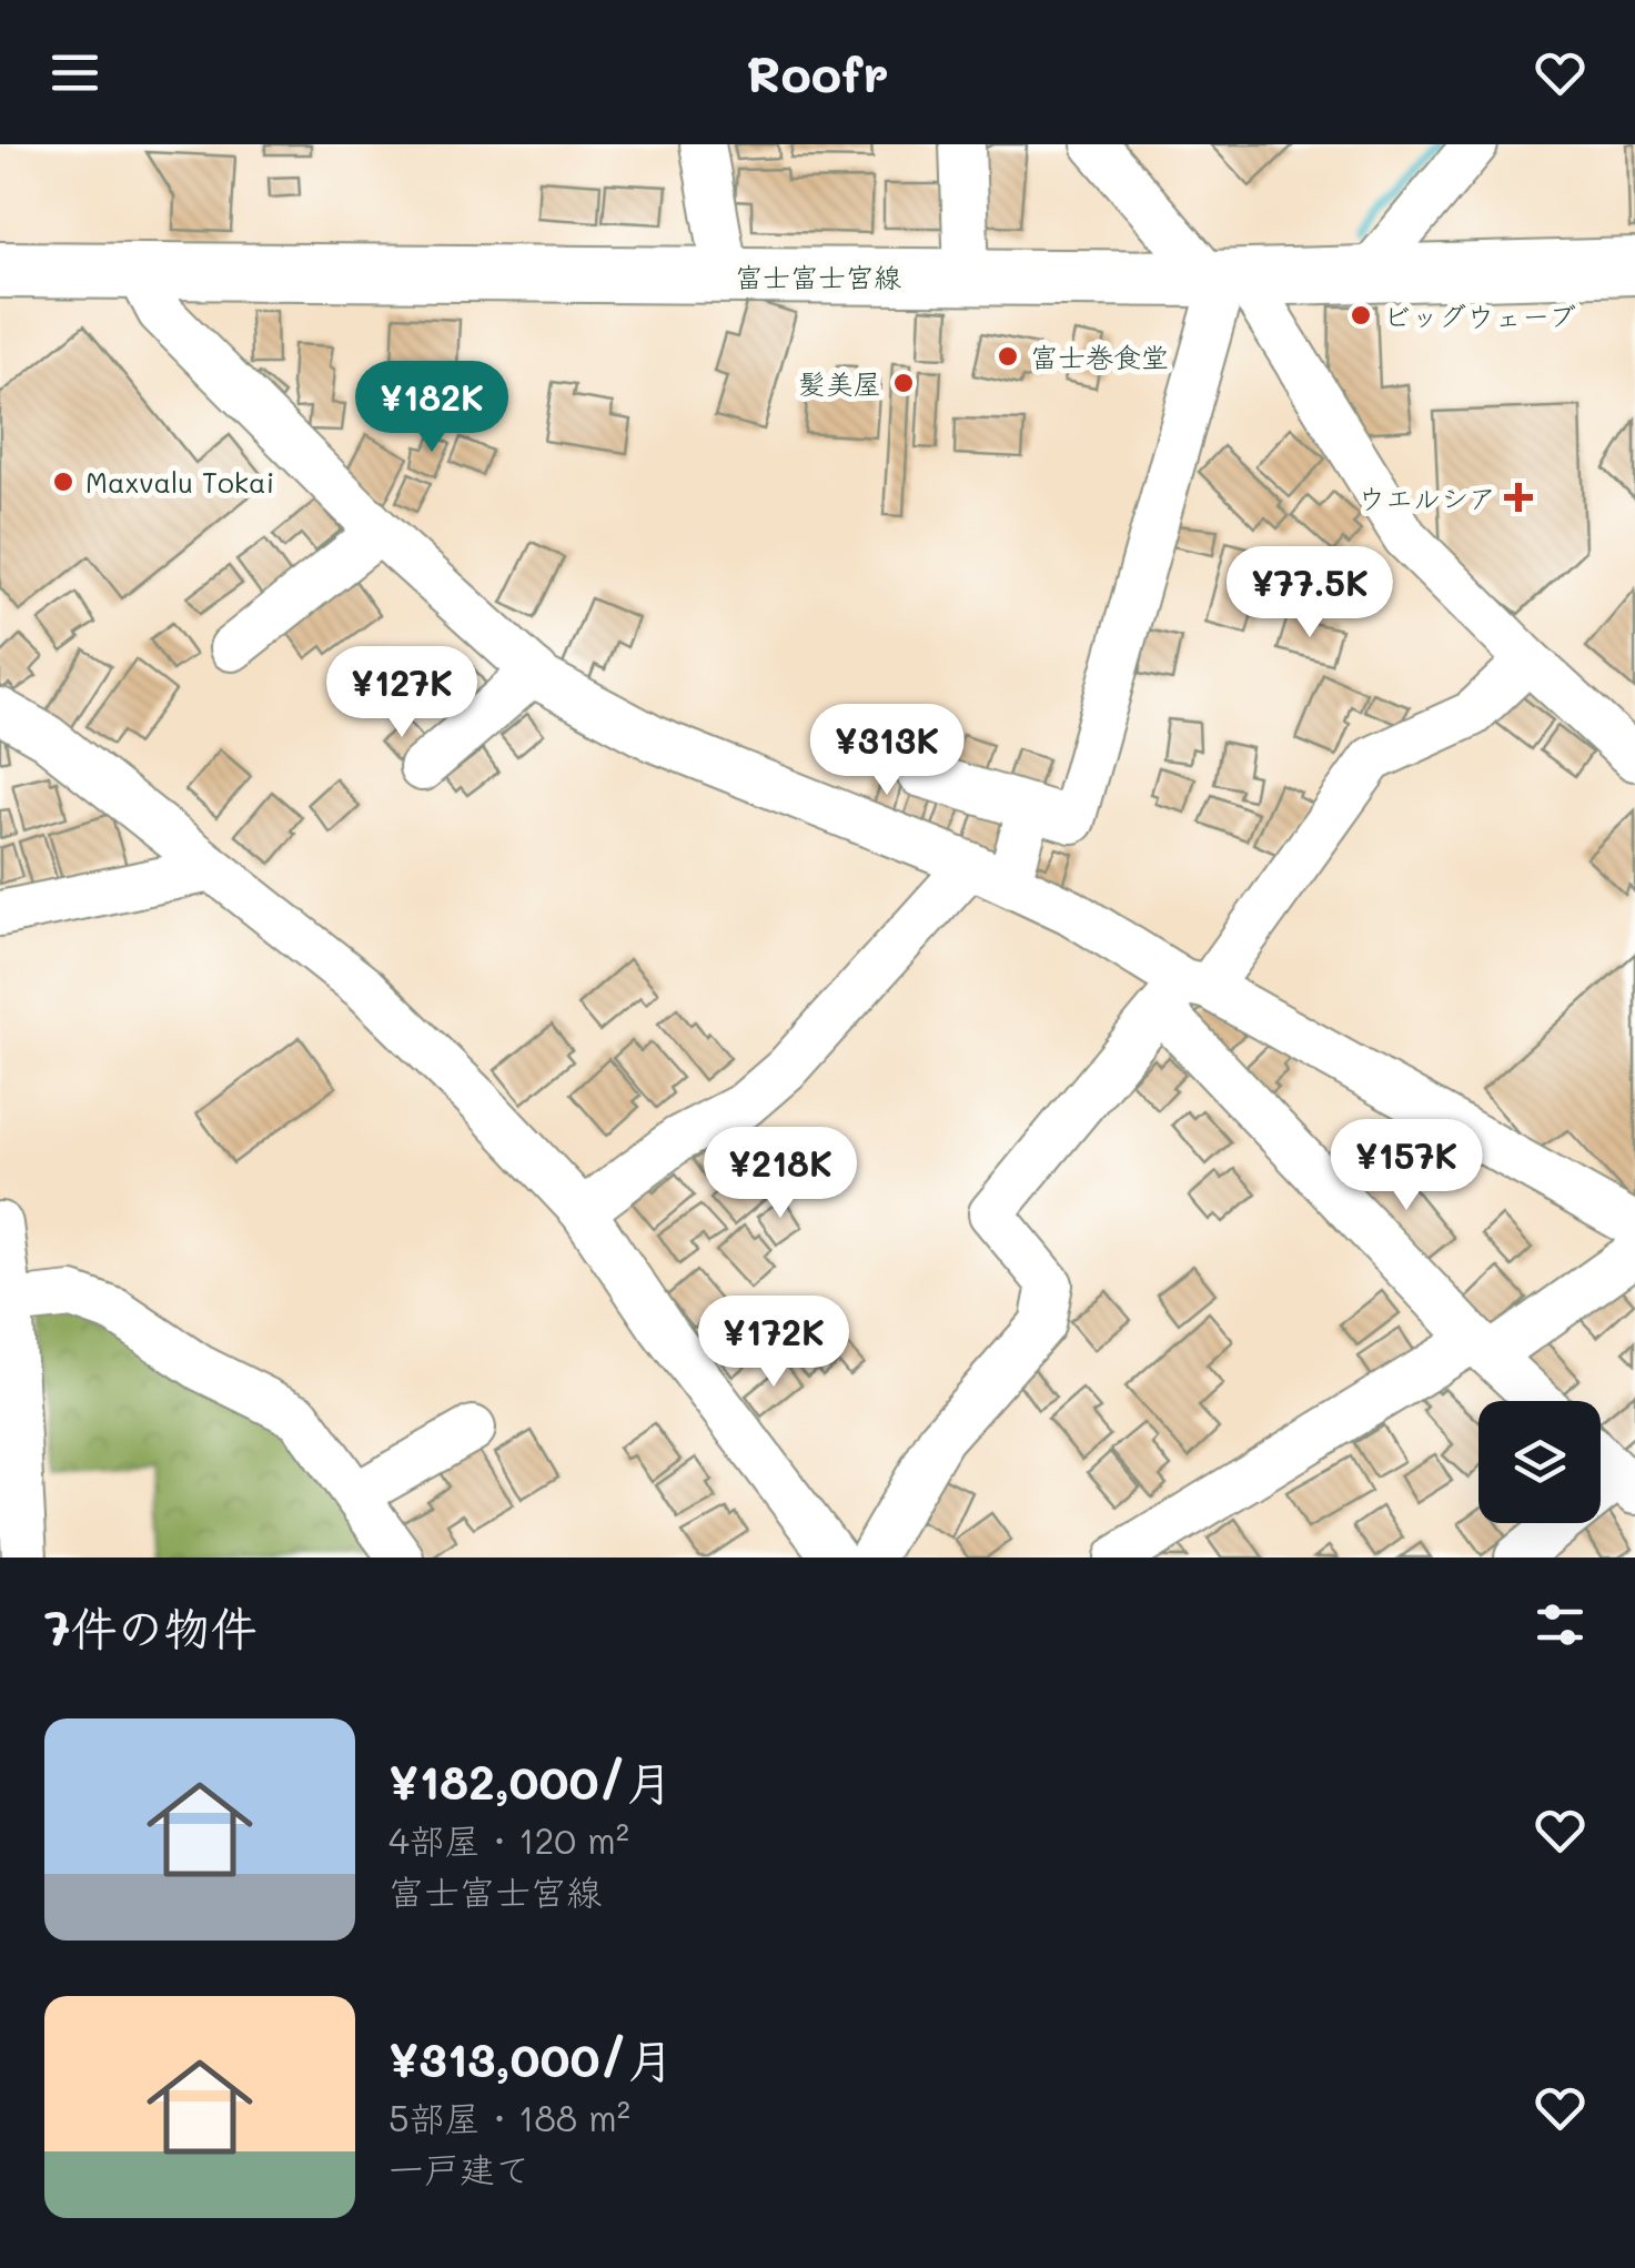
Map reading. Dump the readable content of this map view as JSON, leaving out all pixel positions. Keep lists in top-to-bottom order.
{
  "streets": {
    "main road": ["富士富士宮線"]
  },
  "places": {
    "other": [
      "ビッグウェーブ",
      "富士巻食堂",
      "髪美屋",
      "Maxvalu Tokai"
    ],
    "health": ["ウエルシア"]
  },
  "page": {
    "header": "Roofr",
    "price": [
      "¥182K",
      "¥77.5K",
      "¥127K",
      "¥313K",
      "¥157K",
      "¥218K",
      "¥172K"
    ],
    "heading": "7件の物件",
    "list": [
      {
        "name": "¥182,000/月",
        "note": "4部屋 · 120 m² · 富士富士宮線"
      },
      {
        "name": "¥313,000/月",
        "note": "5部屋 · 188 m² · 一戸建て"
      }
    ]
  }
}
